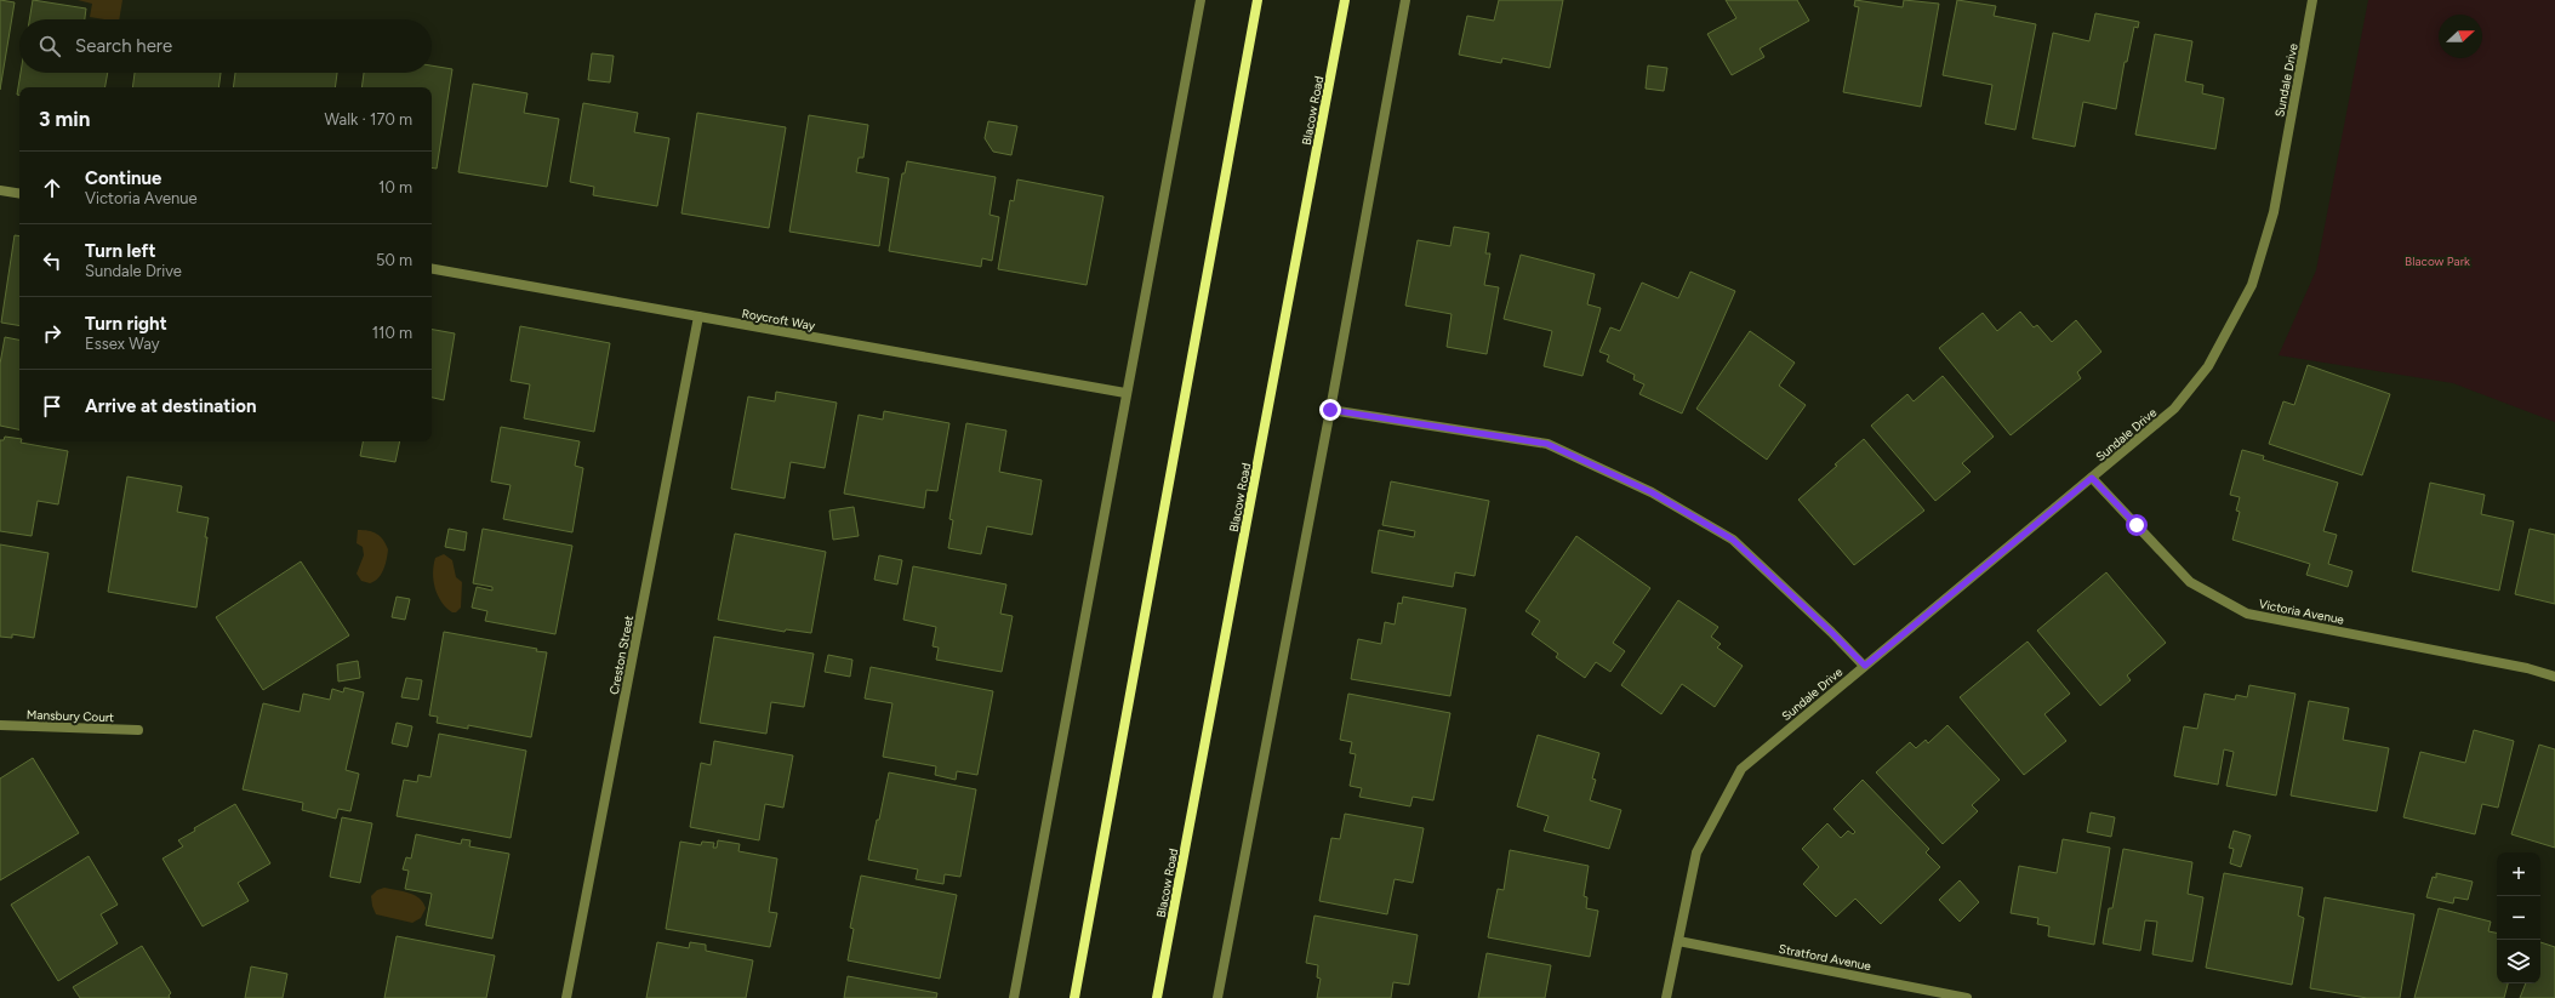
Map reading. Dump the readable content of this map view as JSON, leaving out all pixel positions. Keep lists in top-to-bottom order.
{
  "streets": {
    "main road": ["Blacow Road"],
    "street": [
      "Sundale Drive",
      "Roycroft Way",
      "Victoria Avenue",
      "Creston Street",
      "Mansbury Court",
      "Stratford Avenue"
    ]
  },
  "crossings": [
    ["Sundale Drive", "Victoria Avenue"],
    ["Sundale Drive", "Stratford Avenue"],
    ["Roycroft Way", "Creston Street"]
  ],
  "parks": ["Blacow Park"],
  "north": "right",
  "page": {
    "search": "Search here",
    "heading": ["3 min", "Walk · 170 m"],
    "list": [
      ["Continue", "Victoria Avenue", "10 m"],
      ["Turn left", "Sundale Drive", "50 m"],
      ["Turn right", "Essex Way", "110 m"],
      "Arrive at destination"
    ],
    "map_buttons": ["+", "−"]
  }
}
